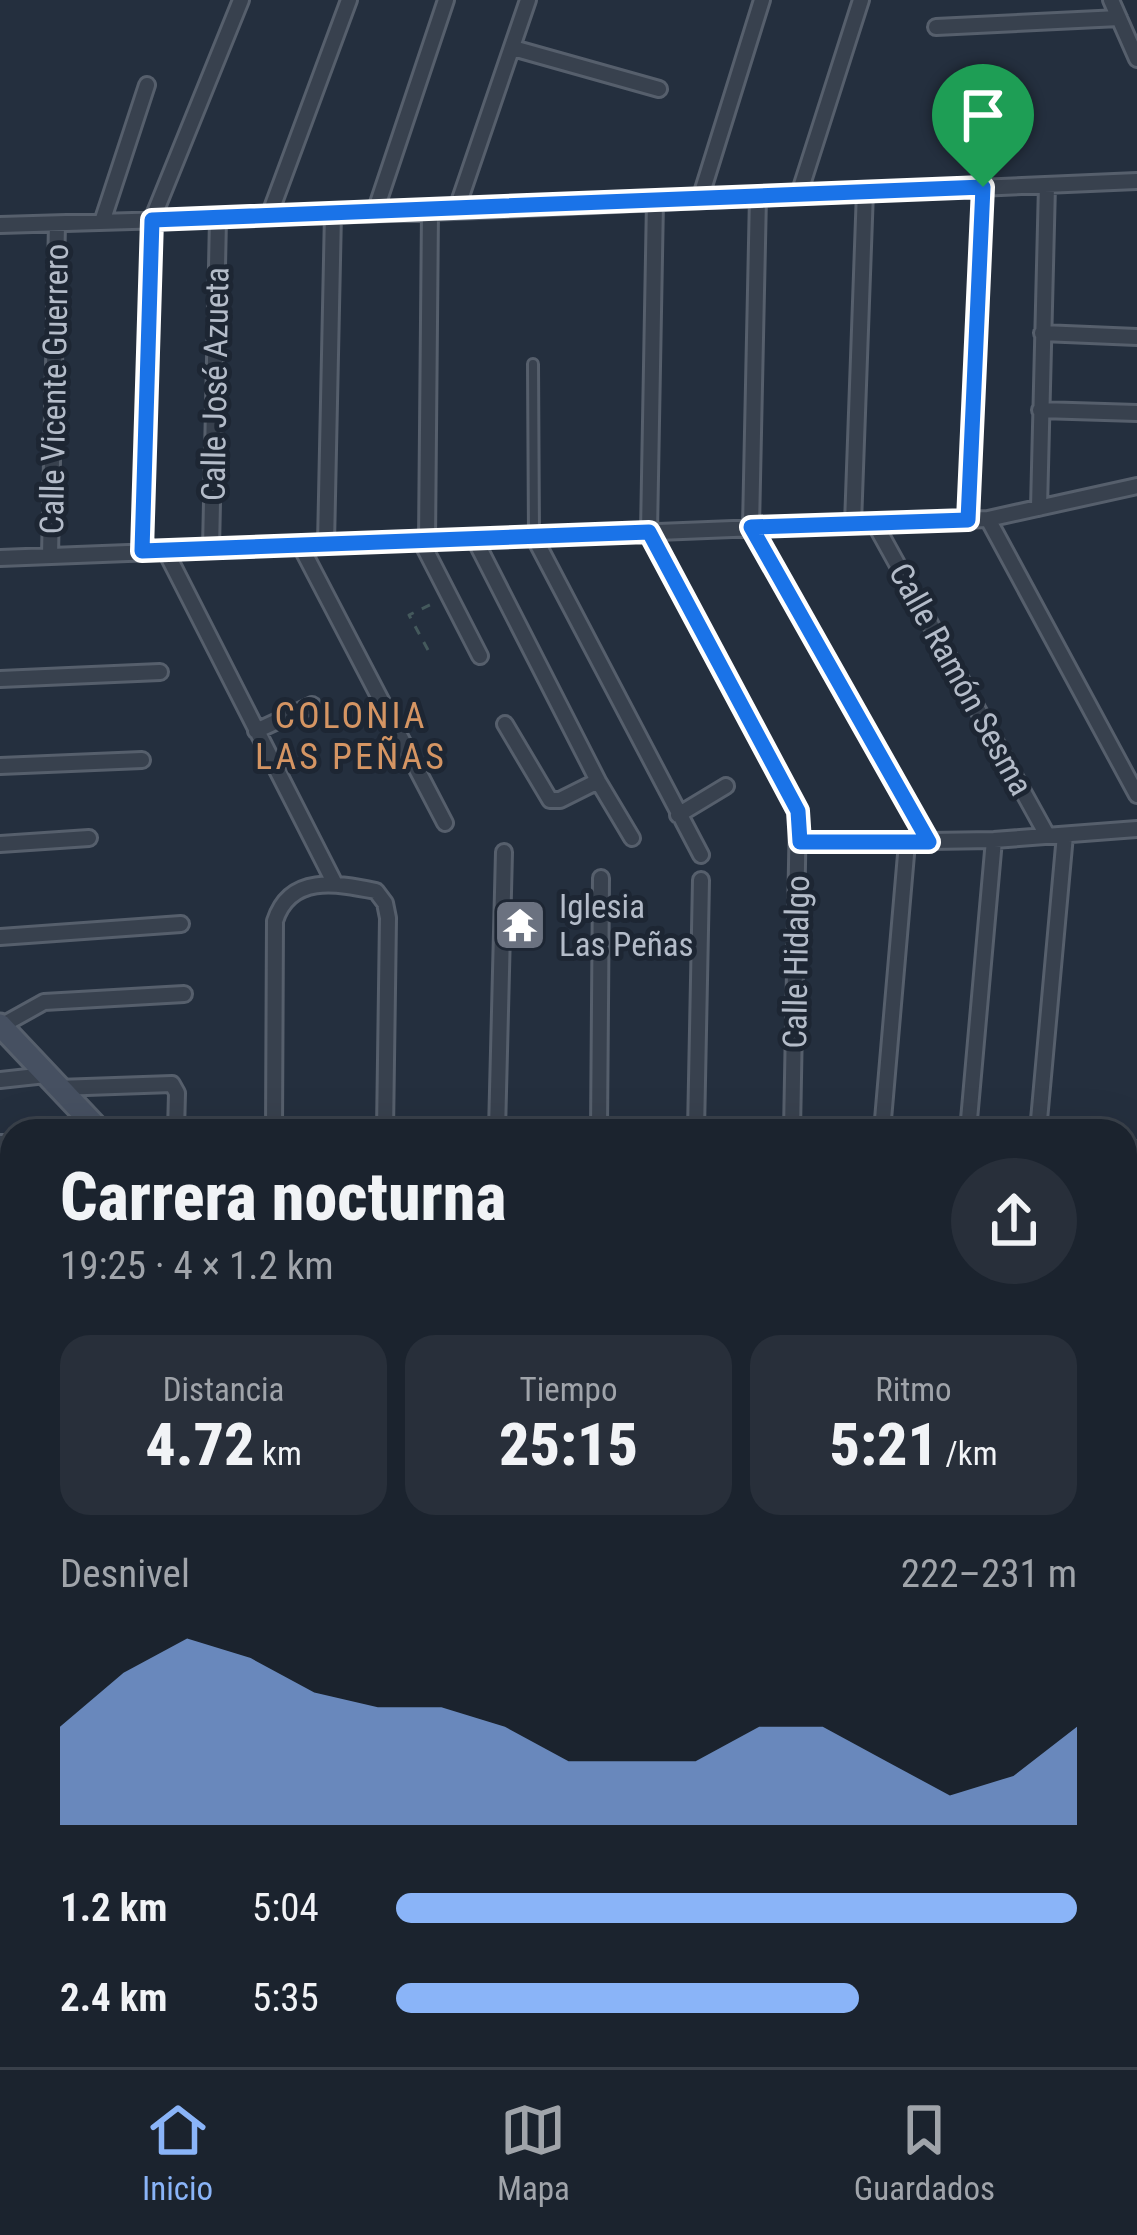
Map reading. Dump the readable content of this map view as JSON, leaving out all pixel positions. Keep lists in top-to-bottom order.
{
  "streets": {
    "street": [
      "Calle José Azueta",
      "Calle Vicente Guerrero",
      "Calle Ramón Sesma",
      "Calle Hidalgo"
    ]
  },
  "crossings": [
    ["Calle Ramón Sesma", "Calle Hidalgo"]
  ],
  "districts": ["COLONIA LAS PEÑAS"],
  "places": {
    "temple": ["Iglesia Las Peñas"]
  },
  "page": {
    "heading": ["Carrera nocturna", "19:25 · 4 × 1.2 km"],
    "stats": [
      ["Distancia", "4.72 km"],
      ["Tiempo", "25:15"],
      ["Ritmo", "5:21 /km"]
    ],
    "chart": ["Desnivel", "222–231 m"],
    "list": [
      {
        "name": "1.2 km",
        "note": "5:04"
      },
      {
        "name": "2.4 km",
        "note": "5:35"
      }
    ],
    "tabs": ["Inicio", "Mapa", "Guardados"]
  }
}
